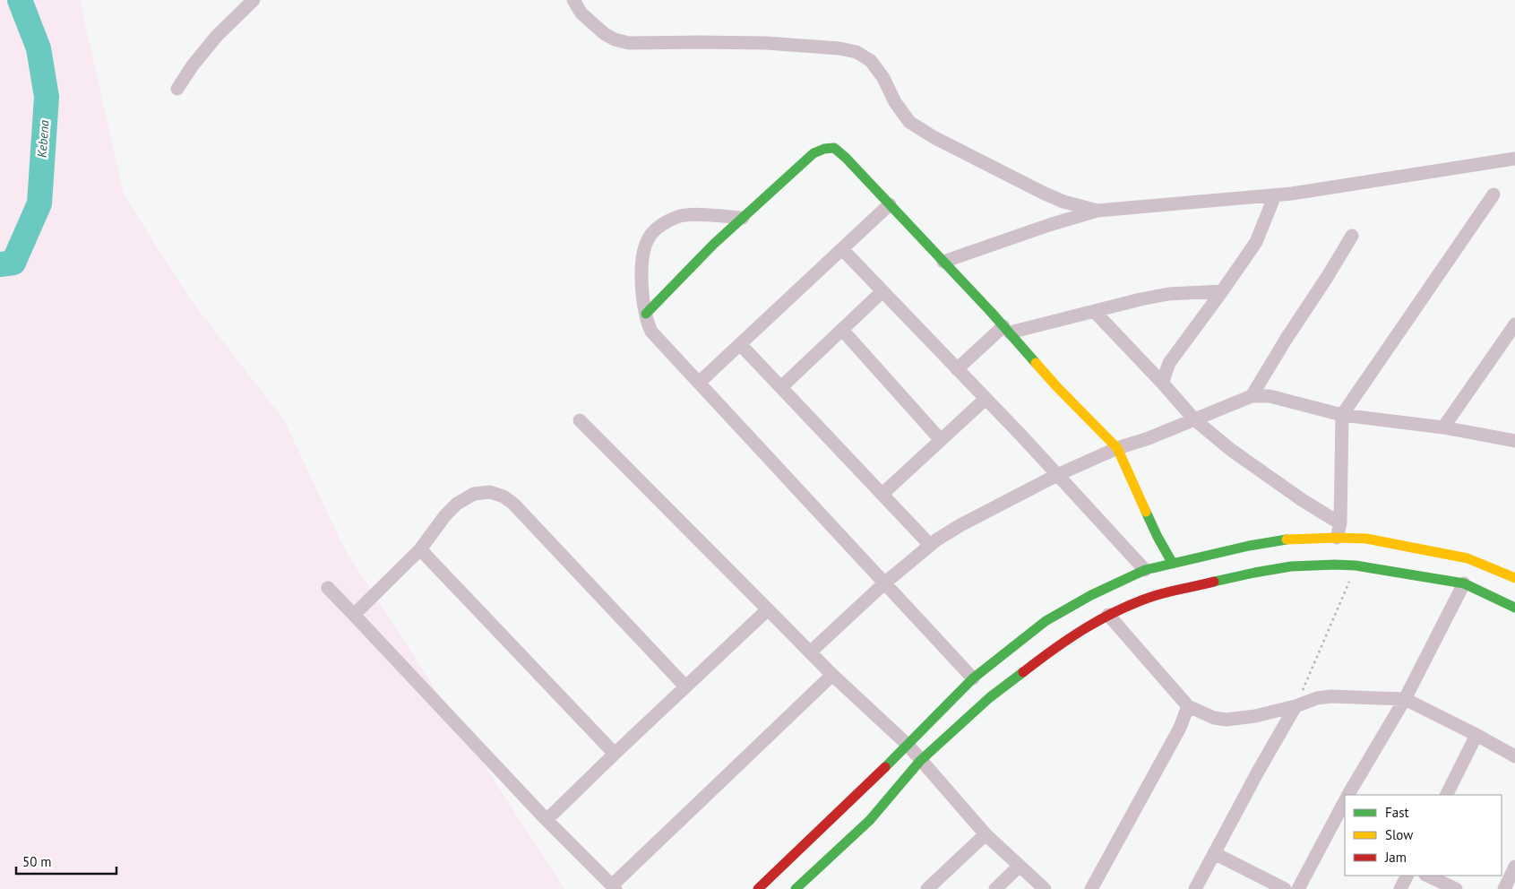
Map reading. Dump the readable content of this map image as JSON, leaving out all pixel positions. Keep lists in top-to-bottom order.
{
  "water": ["Kebena"],
  "legend": ["Fast", "Slow", "Jam"],
  "scale_bar": "50 m"
}
